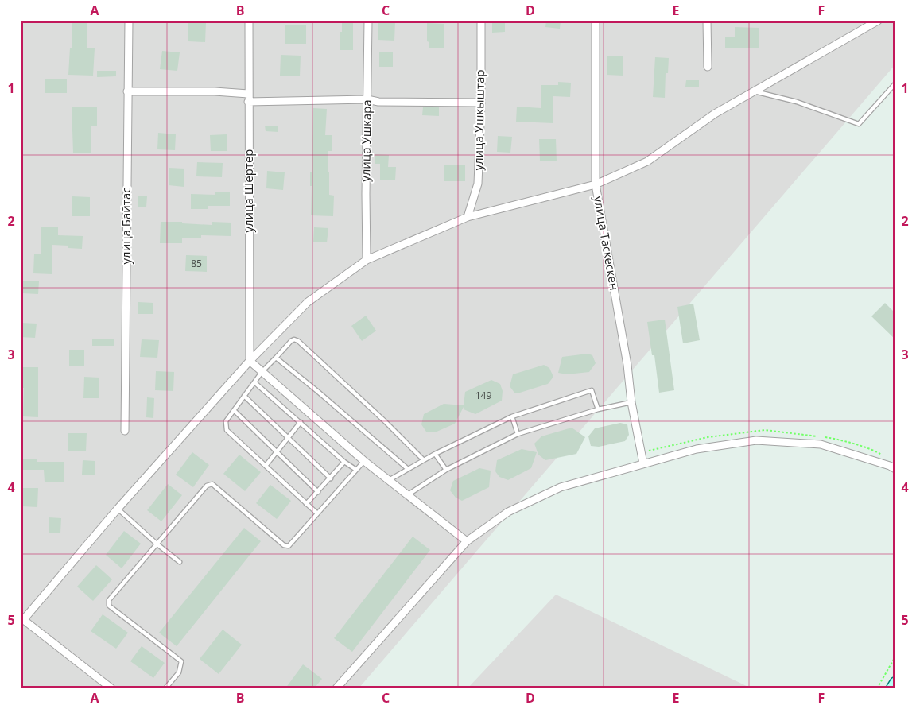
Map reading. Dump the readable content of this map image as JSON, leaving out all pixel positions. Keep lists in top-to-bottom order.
{
  "streets": {
    "street": [
      "улица Ушкыштар",
      "улица Ушкара",
      "улица Шертер",
      "улица Байтас",
      "улица Таскескен"
    ]
  },
  "house_numbers": ["85", "149"],
  "grid": {
    "columns": [
      "A",
      "B",
      "C",
      "D",
      "E",
      "F"
    ],
    "rows": [
      "1",
      "2",
      "3",
      "4",
      "5"
    ]
  }
}
